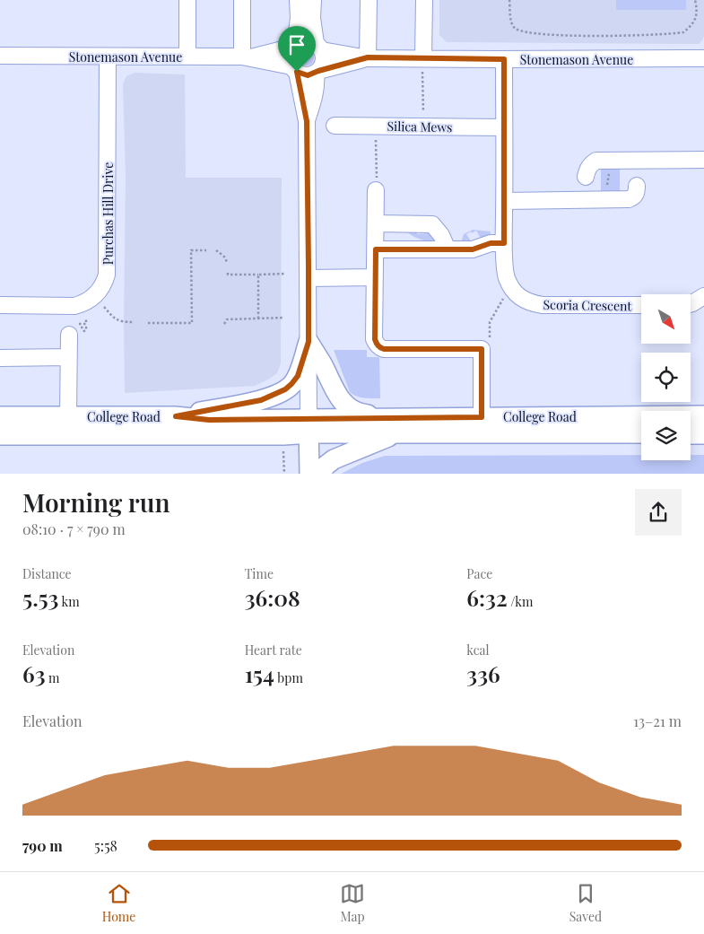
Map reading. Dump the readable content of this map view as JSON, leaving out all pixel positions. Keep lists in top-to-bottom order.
{
  "streets": {
    "main road": ["College Road"],
    "street": [
      "Stonemason Avenue",
      "Silica Mews",
      "Purchas Hill Drive",
      "Scoria Crescent"
    ]
  },
  "crossings": [
    ["Stonemason Avenue", "Purchas Hill Drive"]
  ],
  "north": "bottom right",
  "page": {
    "heading": ["Morning run", "08:10 · 7 × 790 m"],
    "stats": [
      ["Distance", "5.53 km"],
      ["Time", "36:08"],
      ["Pace", "6:32 /km"],
      ["Elevation", "63 m"],
      ["Heart rate", "154 bpm"],
      ["kcal", "336"]
    ],
    "chart": ["Elevation", "13–21 m"],
    "list": [
      {
        "name": "790 m",
        "note": "5:58"
      }
    ],
    "tabs": ["Home", "Map", "Saved"]
  }
}
